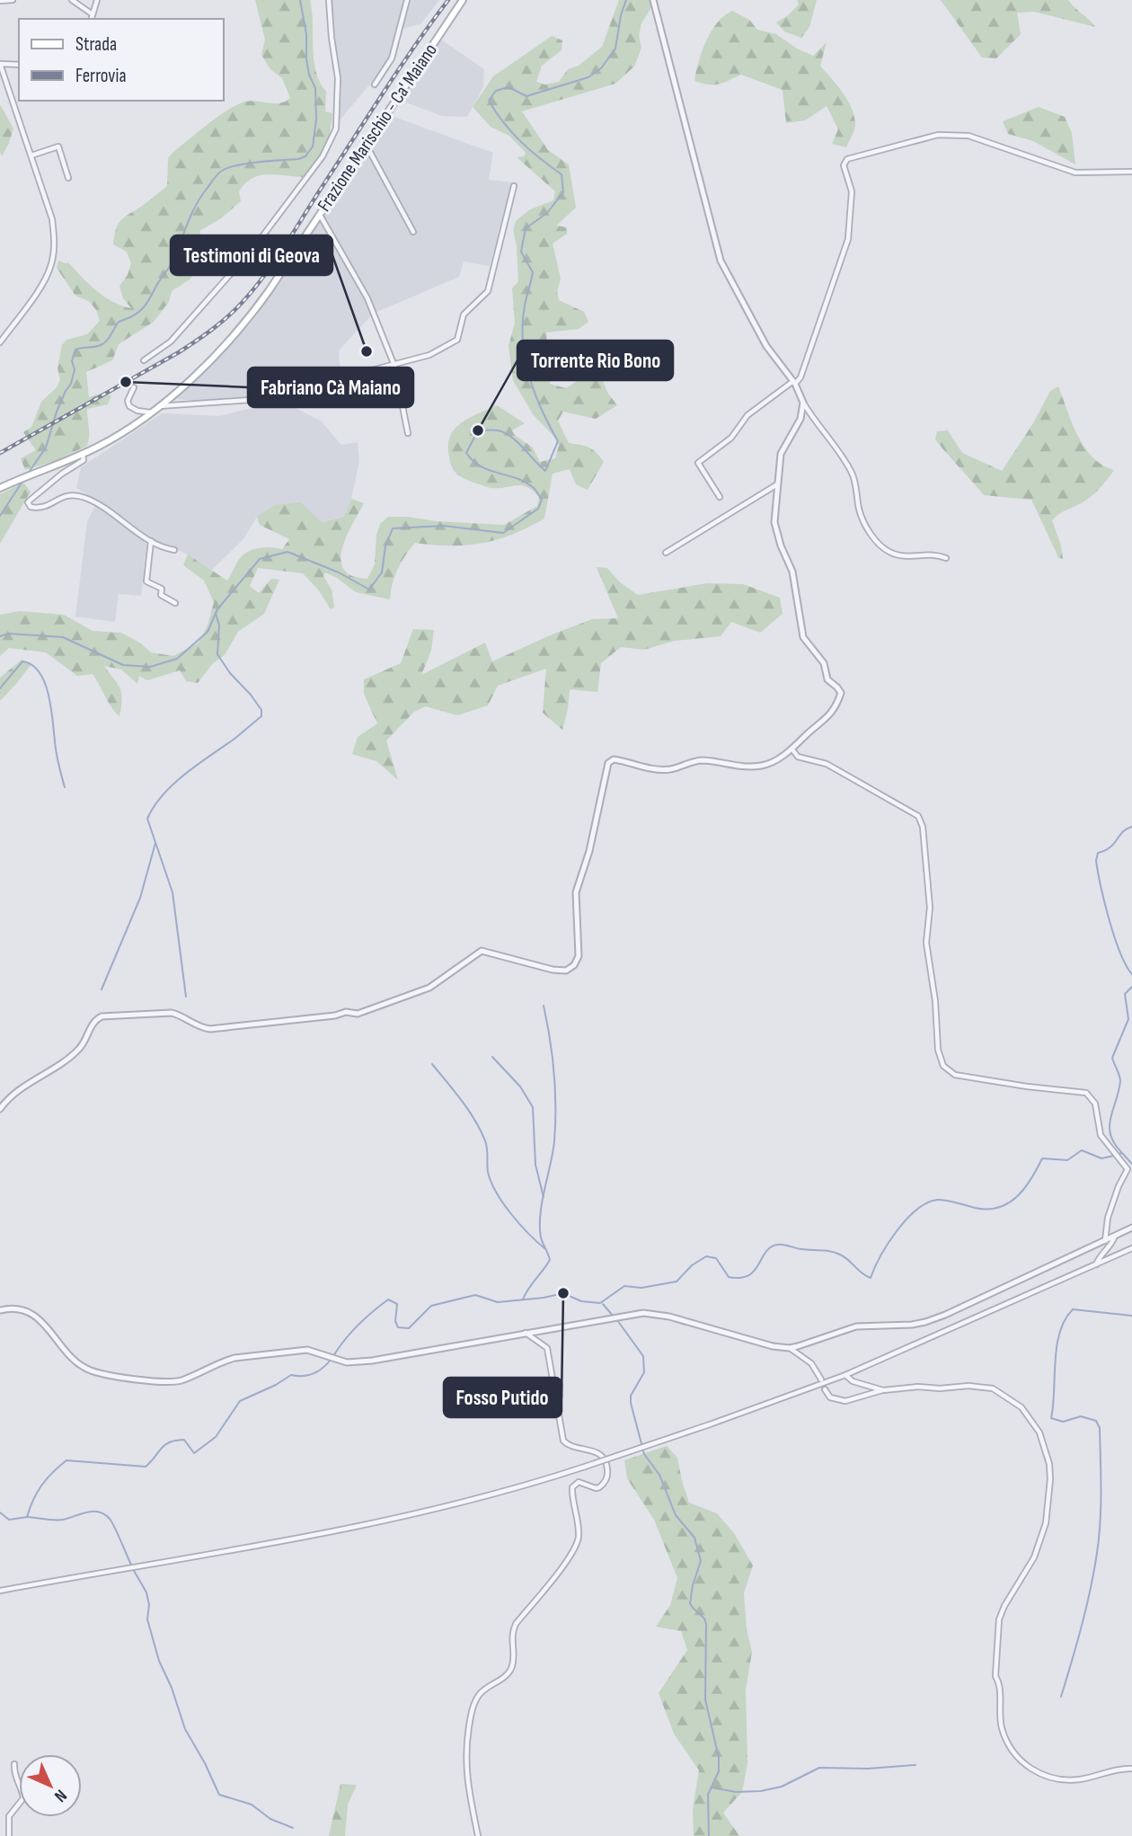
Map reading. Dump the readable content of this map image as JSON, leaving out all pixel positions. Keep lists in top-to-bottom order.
{
  "streets": {
    "main road": ["Frazione Marischio - Ca' Maiano"]
  },
  "places": [
    "Testimoni di Geova",
    "Fabriano Cà Maiano",
    "Torrente Rio Bono",
    "Fosso Putido"
  ],
  "legend": ["Strada", "Ferrovia"],
  "north": "bottom right"
}
